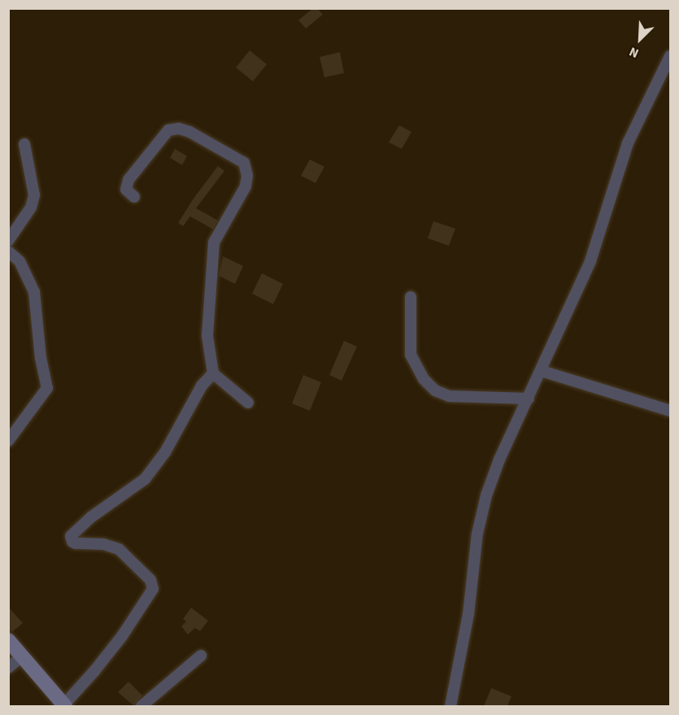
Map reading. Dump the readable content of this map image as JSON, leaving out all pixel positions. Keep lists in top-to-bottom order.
{
  "north": "bottom left"
}
